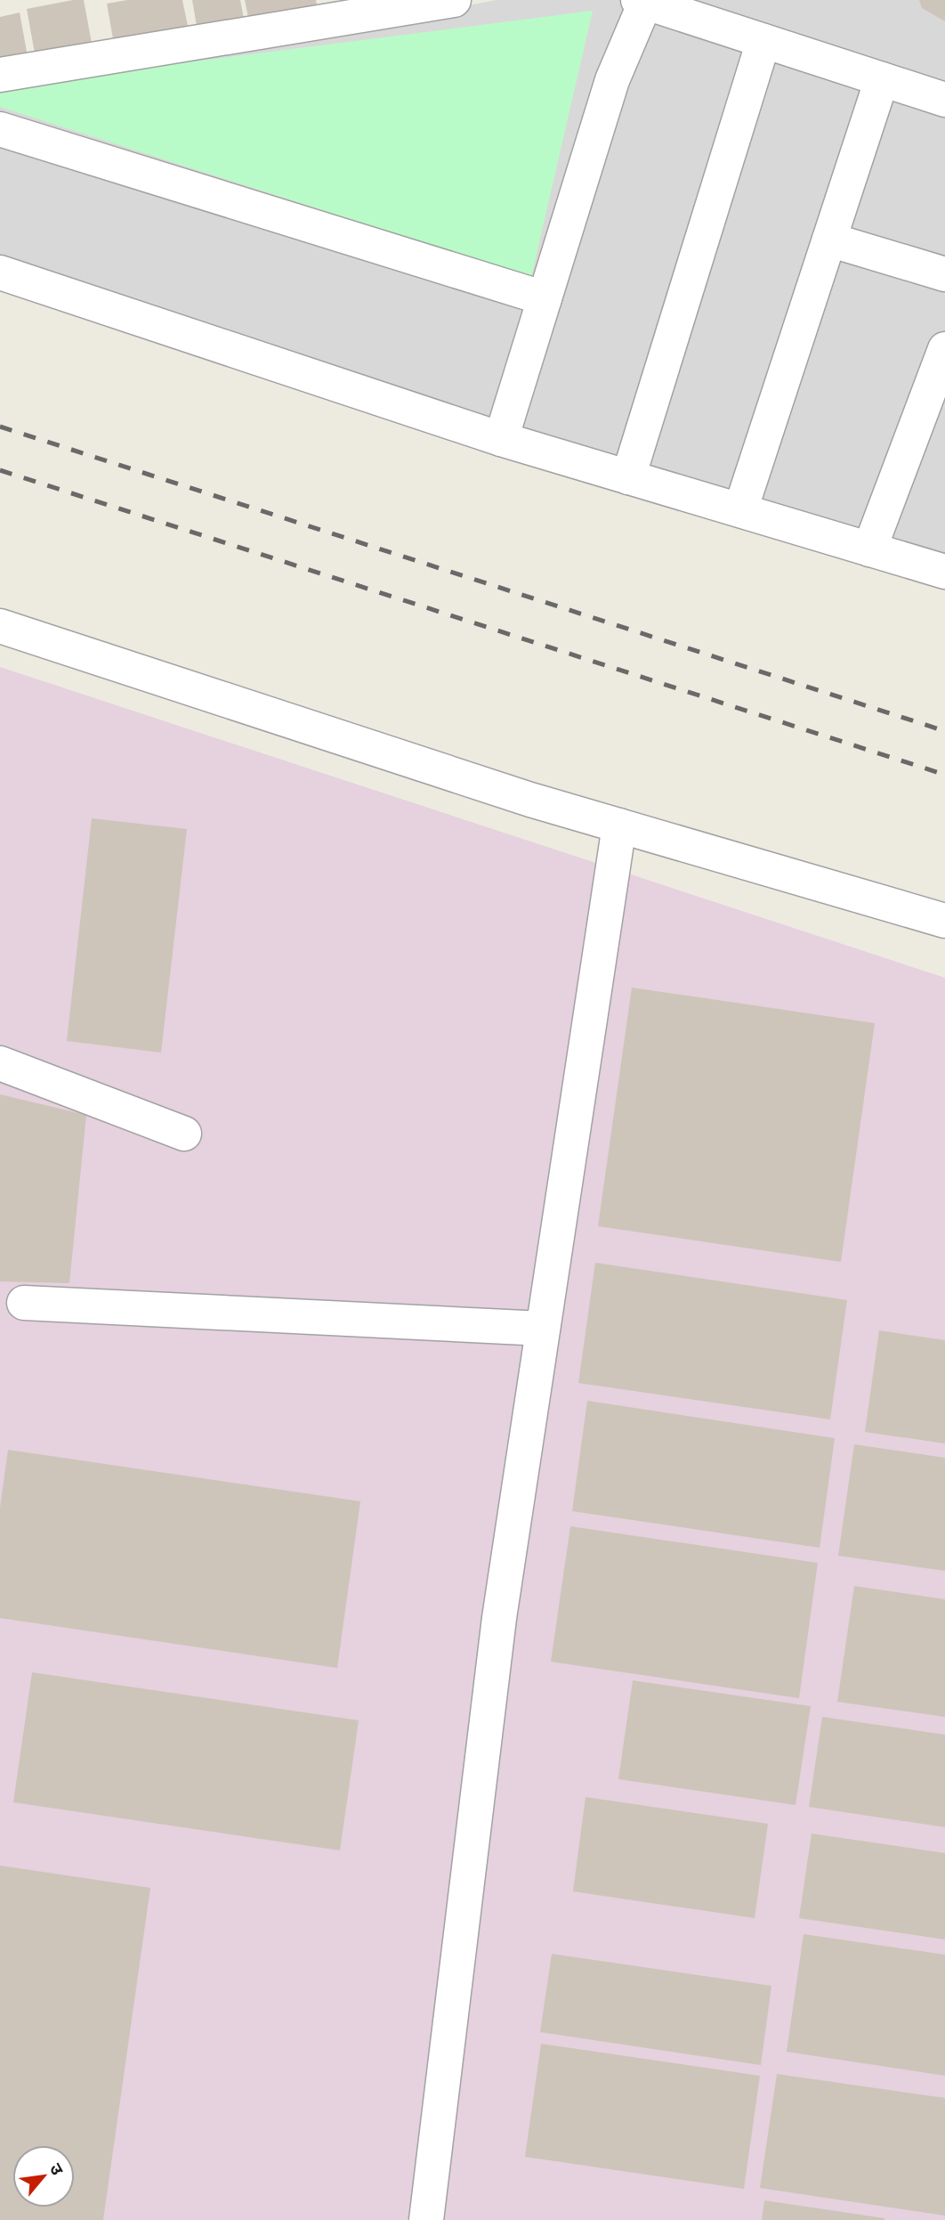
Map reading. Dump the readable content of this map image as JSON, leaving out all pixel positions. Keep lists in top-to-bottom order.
{
  "north": "top right"
}
